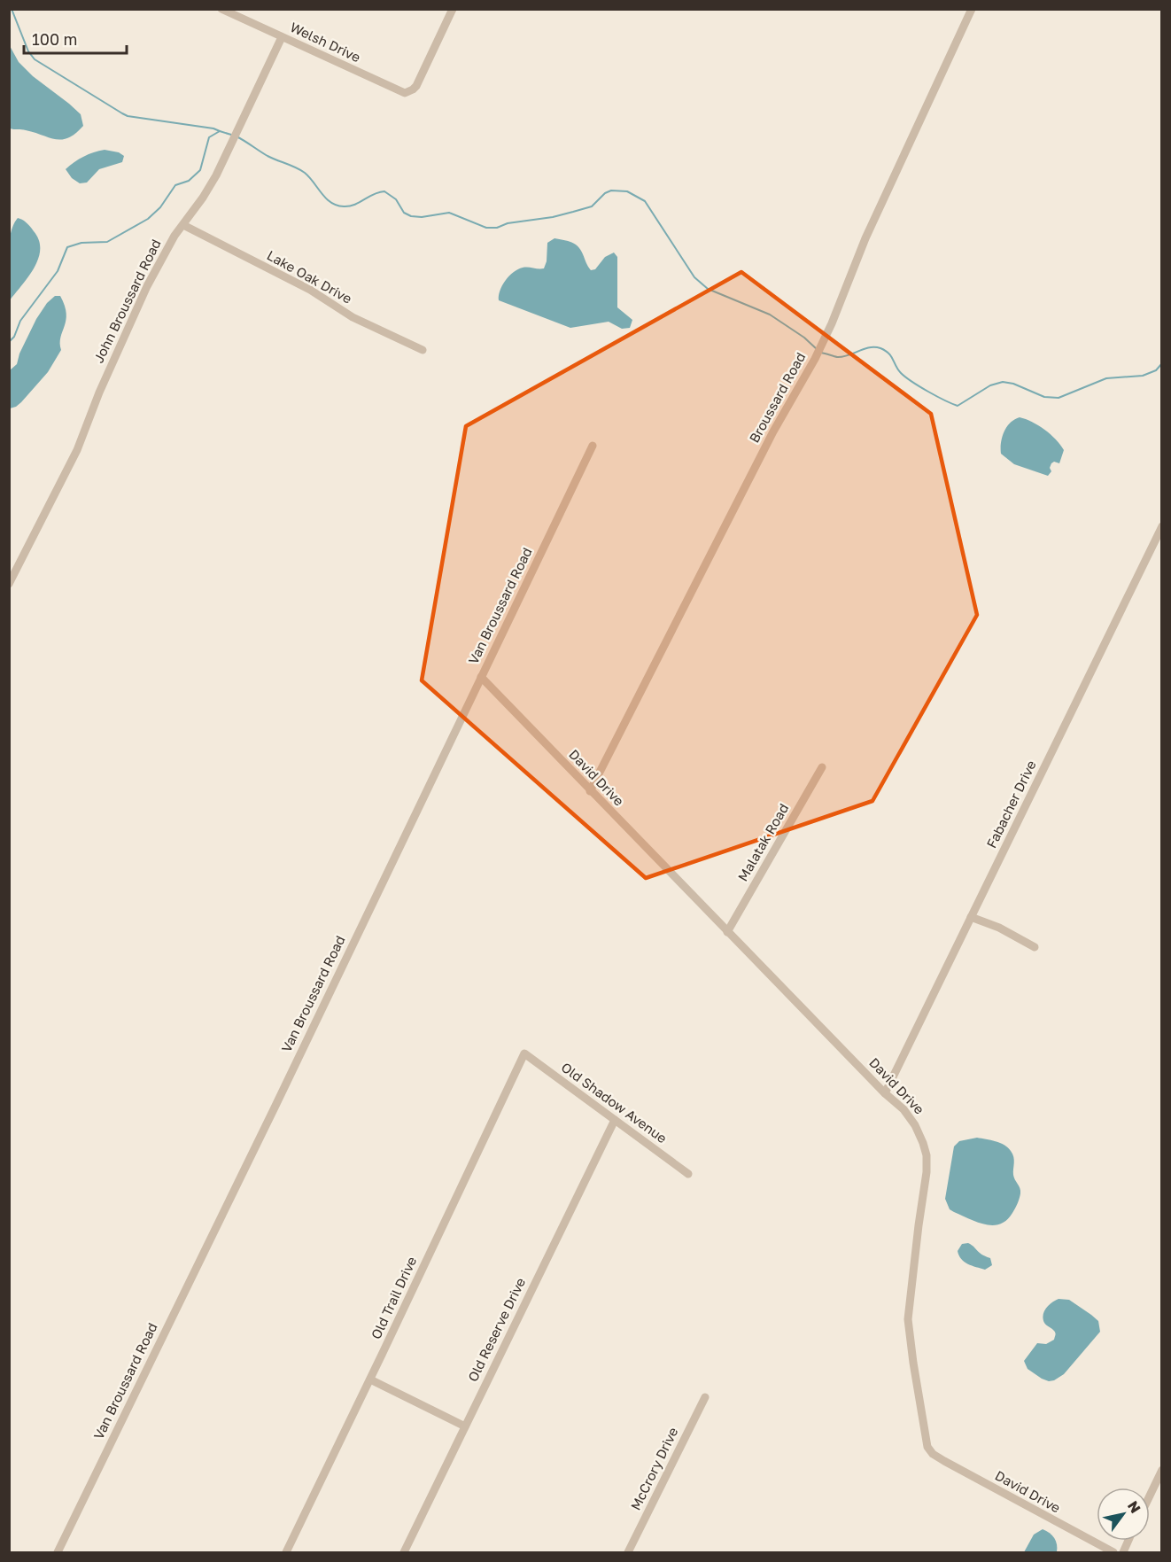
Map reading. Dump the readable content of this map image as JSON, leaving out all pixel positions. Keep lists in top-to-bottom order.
{
  "streets": {
    "street": [
      "Welsh Drive",
      "Lake Oak Drive",
      "John Broussard Road",
      "Broussard Road",
      "Van Broussard Road",
      "David Drive",
      "Fabacher Drive",
      "Malatak Road",
      "Old Shadow Avenue",
      "Old Trail Drive",
      "Old Reserve Drive",
      "McCrory Drive"
    ]
  },
  "crossings": [
    ["Welsh Drive", "John Broussard Road"],
    ["Lake Oak Drive", "John Broussard Road"],
    ["Broussard Road", "David Drive"],
    ["Van Broussard Road", "David Drive"],
    ["David Drive", "Fabacher Drive"],
    ["David Drive", "Malatak Road"],
    ["Old Shadow Avenue", "Old Trail Drive"],
    ["Old Shadow Avenue", "Old Reserve Drive"]
  ],
  "scale_bar": "100 m",
  "north": "top right"
}
